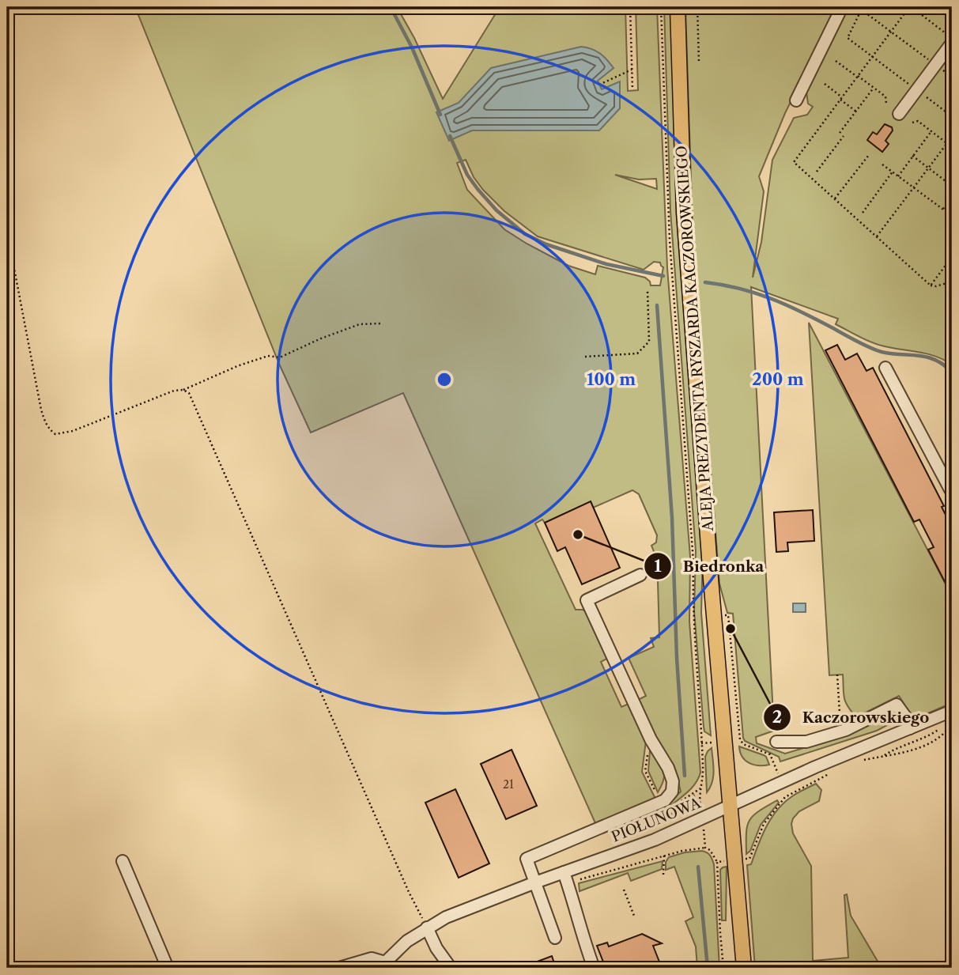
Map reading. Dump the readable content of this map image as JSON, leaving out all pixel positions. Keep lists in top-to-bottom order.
{
  "streets": {
    "main road": ["ALEJA PREZYDENTA RYSZARDA KACZOROWSKIEGO"],
    "street": ["PIOŁUNOWA"]
  },
  "crossings": [
    ["ALEJA PREZYDENTA RYSZARDA KACZOROWSKIEGO", "PIOŁUNOWA"]
  ],
  "places": ["Biedronka", "Kaczorowskiego"],
  "house_numbers": ["21"],
  "rings": ["100 m", "200 m"]
}
